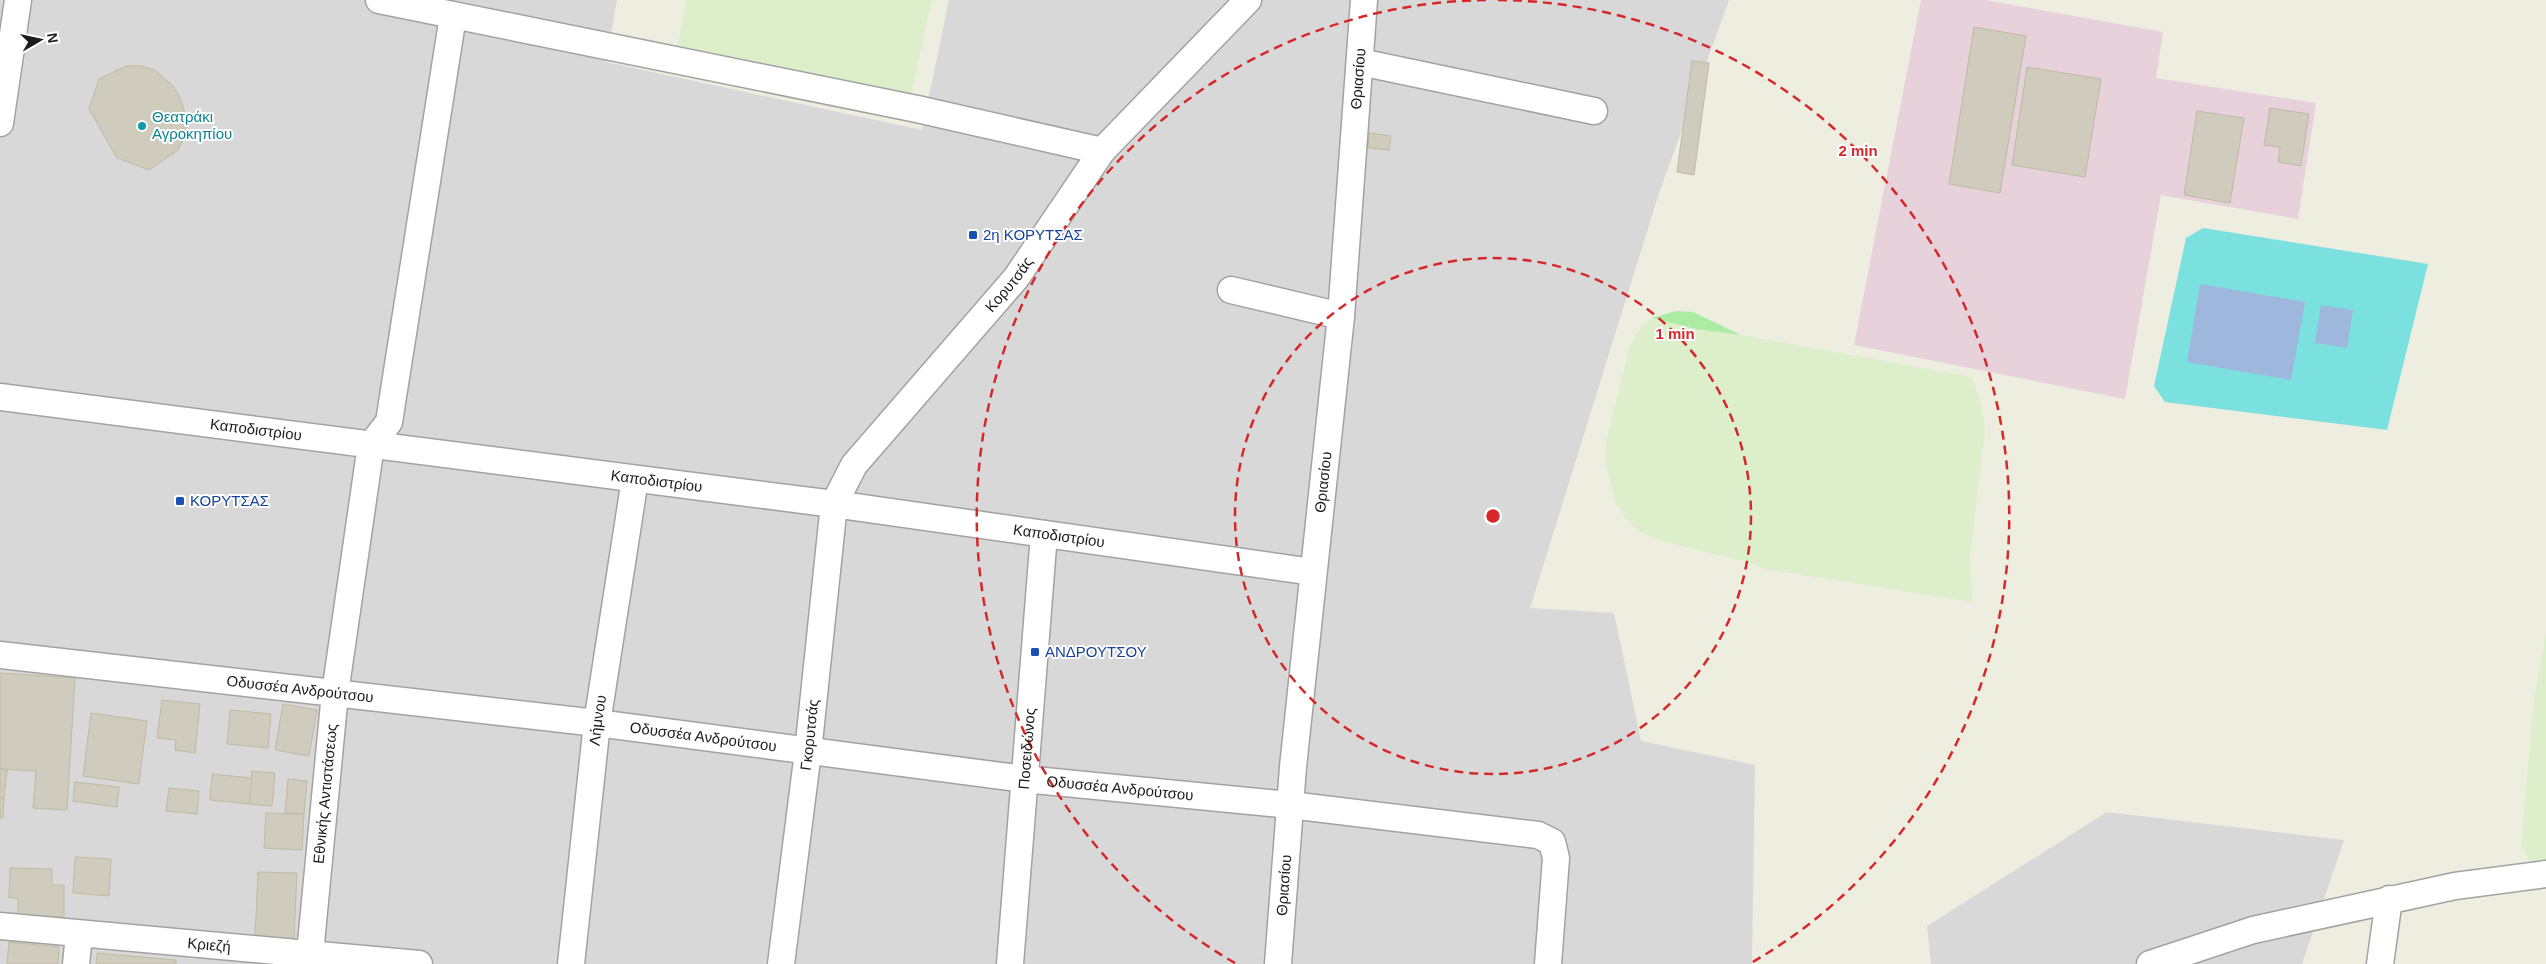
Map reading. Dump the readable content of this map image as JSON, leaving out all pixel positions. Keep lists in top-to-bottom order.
{
  "streets": {
    "street": [
      "Θριασίου",
      "Κορυτσάς",
      "Καποδιστρίου",
      "Οδυσσέα Ανδρούτσου",
      "Λήμνου",
      "Γκορυτσάς",
      "Ποσειδώνος",
      "Εθνικής Αντιστάσεως",
      "Κριεζή"
    ]
  },
  "crossings": [
    ["Θριασίου", "Καποδιστρίου"],
    ["Θριασίου", "Οδυσσέα Ανδρούτσου"],
    ["Κορυτσάς", "Καποδιστρίου"],
    ["Κορυτσάς", "Γκορυτσάς"],
    ["Καποδιστρίου", "Λήμνου"],
    ["Καποδιστρίου", "Γκορυτσάς"],
    ["Καποδιστρίου", "Ποσειδώνος"],
    ["Καποδιστρίου", "Εθνικής Αντιστάσεως"],
    ["Οδυσσέα Ανδρούτσου", "Λήμνου"],
    ["Οδυσσέα Ανδρούτσου", "Γκορυτσάς"],
    ["Οδυσσέα Ανδρούτσου", "Ποσειδώνος"],
    ["Οδυσσέα Ανδρούτσου", "Εθνικής Αντιστάσεως"],
    ["Εθνικής Αντιστάσεως", "Κριεζή"]
  ],
  "places": {
    "other": ["Θεατράκι Αγροκηπίου"],
    "transit": ["2η ΚΟΡΥΤΣΑΣ", "ΚΟΡΥΤΣΑΣ", "ΑΝΔΡΟΥΤΣΟΥ"]
  },
  "north": "right",
  "rings": ["2 min", "1 min"]
}
